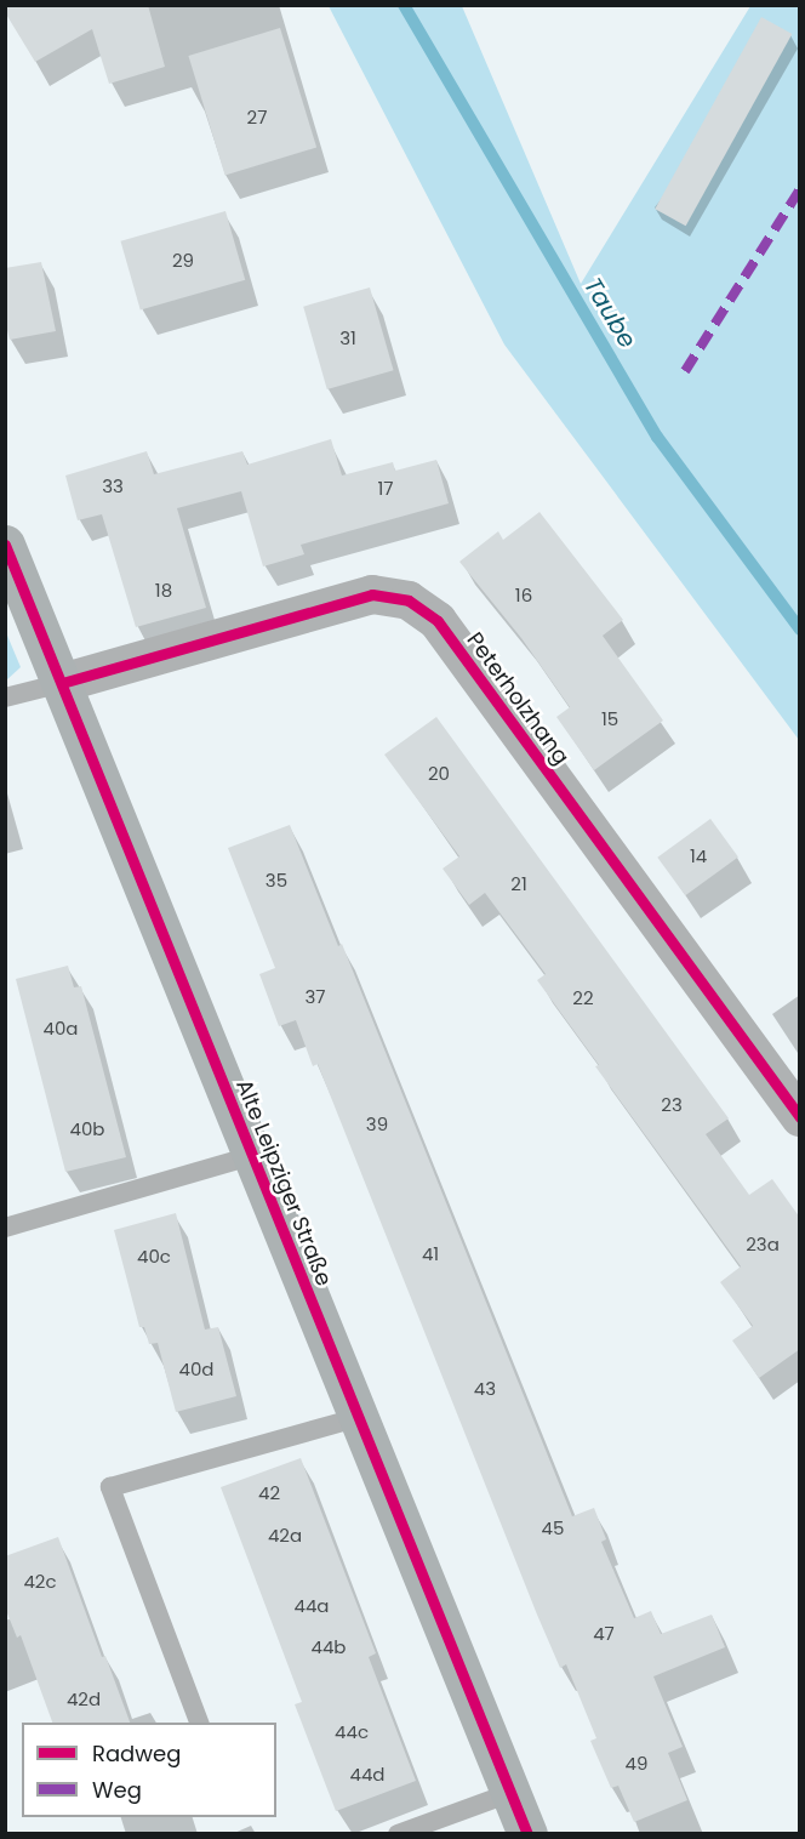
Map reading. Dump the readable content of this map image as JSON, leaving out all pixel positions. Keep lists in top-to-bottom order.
{
  "streets": {
    "street": ["Peterholzhang", "Alte Leipziger Straße"]
  },
  "crossings": [
    ["Peterholzhang", "Alte Leipziger Straße"]
  ],
  "water": ["Taube"],
  "house_numbers": [
    "27",
    "29",
    "31",
    "33",
    "17",
    "18",
    "16",
    "15",
    "20",
    "14",
    "35",
    "21",
    "37",
    "22",
    "40a",
    "23",
    "39",
    "40b",
    "23a",
    "41",
    "40c",
    "40d",
    "43",
    "42",
    "45",
    "42a",
    "42c",
    "44a",
    "47",
    "44b",
    "42d",
    "44c",
    "49",
    "44d"
  ],
  "legend": ["Radweg", "Weg"]
}
